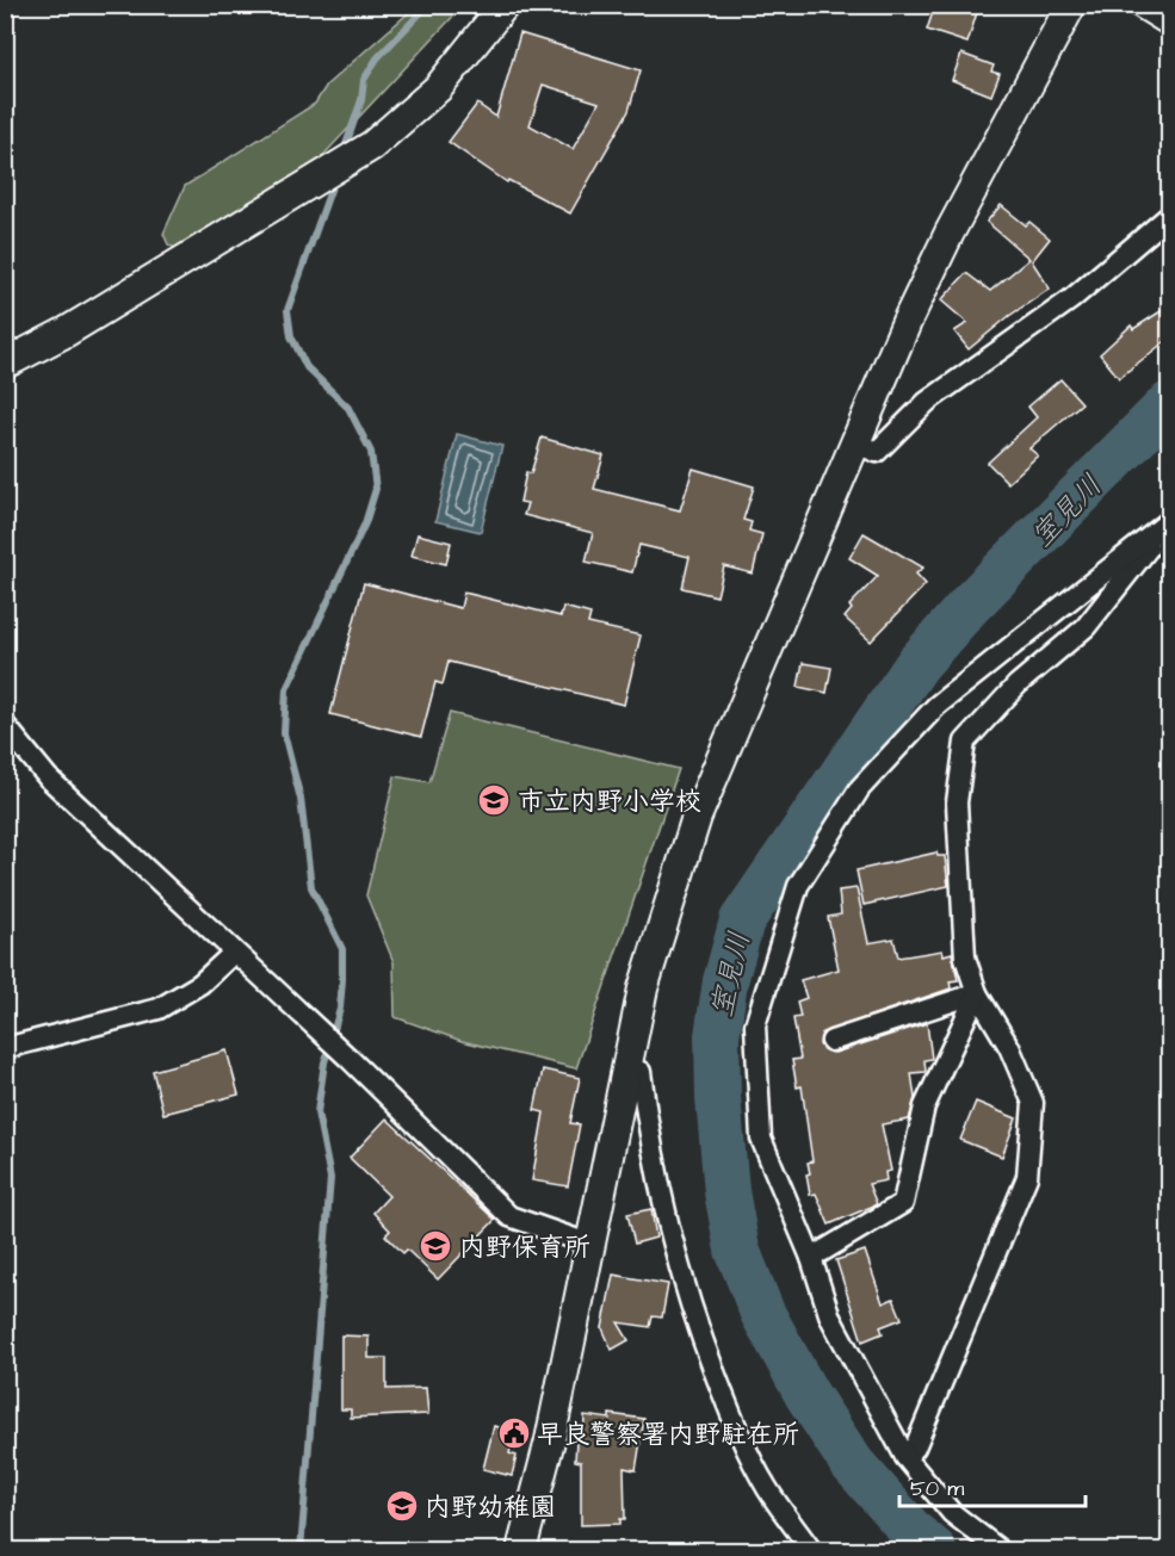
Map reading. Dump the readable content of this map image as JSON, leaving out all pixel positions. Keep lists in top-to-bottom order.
{
  "water": ["室見川"],
  "places": {
    "school or university": ["市立内野小学校", "内野保育所", "内野幼稚園"],
    "public building": ["早良警察署内野駐在所"]
  },
  "scale_bar": "50 m"
}
